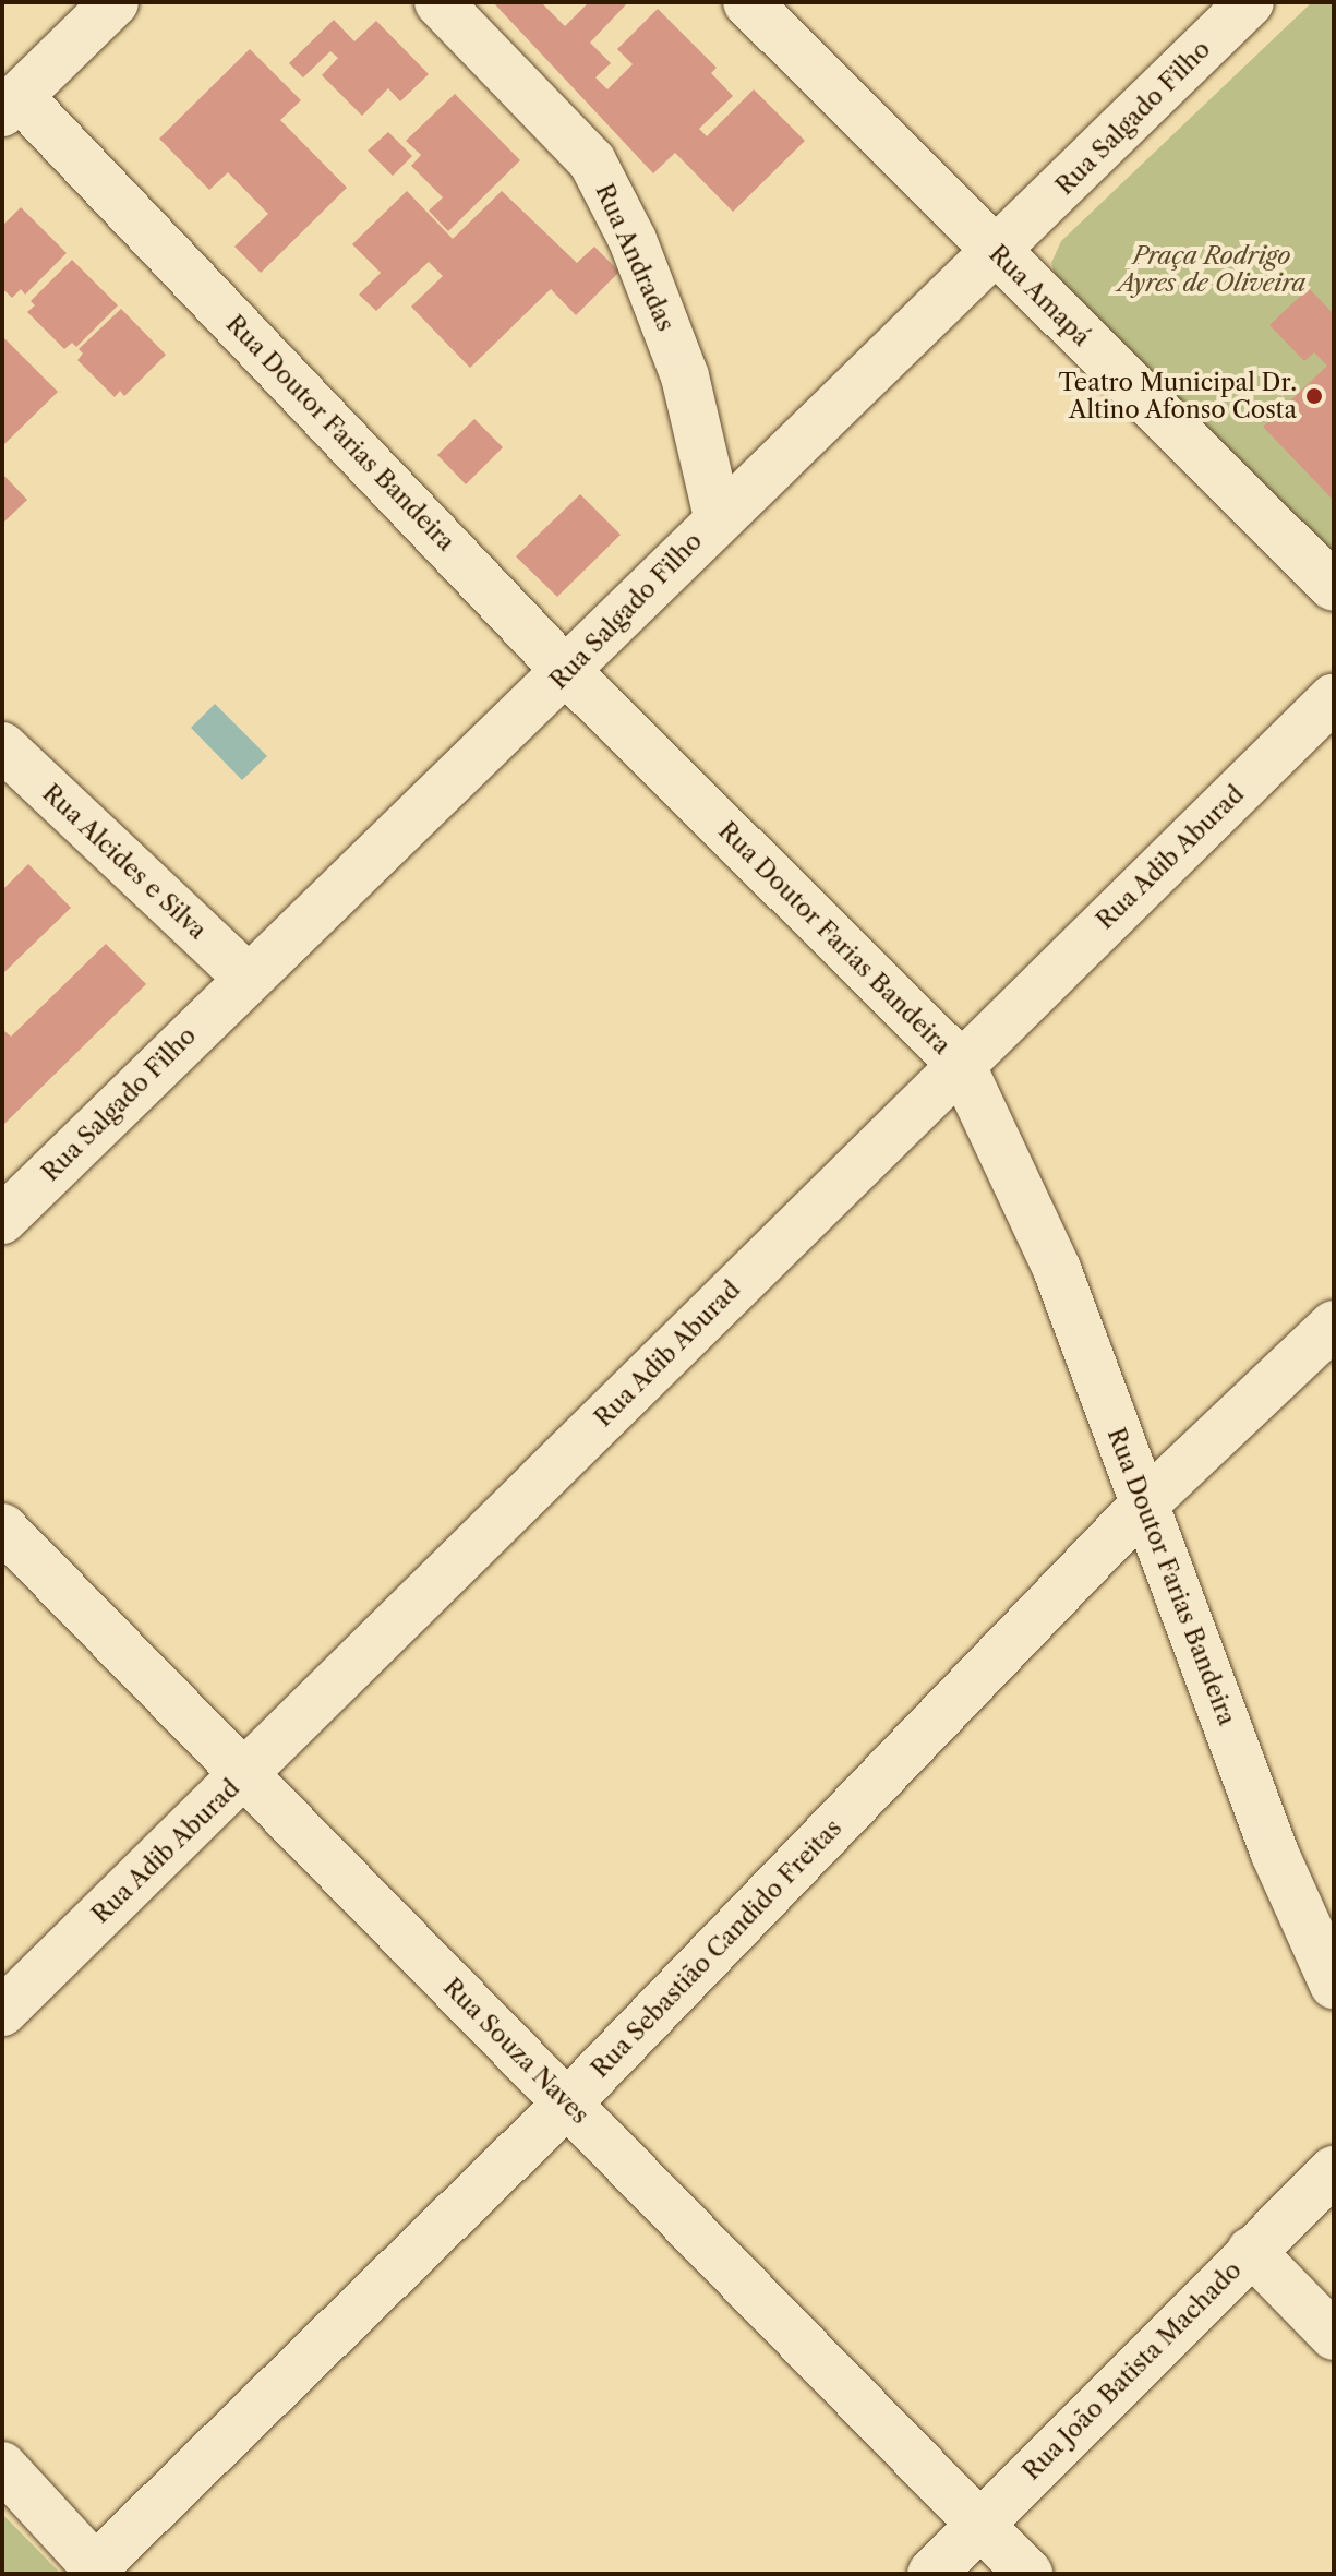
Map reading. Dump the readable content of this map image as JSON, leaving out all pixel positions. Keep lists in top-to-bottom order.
{
  "streets": {
    "street": [
      "Rua Salgado Filho",
      "Rua Andradas",
      "Rua Amapá",
      "Rua Doutor Farias Bandeira",
      "Rua Adib Aburad",
      "Rua Alcides e Silva",
      "Rua Sebastião Candido Freitas",
      "Rua Souza Naves",
      "Rua João Batista Machado"
    ]
  },
  "crossings": [
    ["Rua Salgado Filho", "Rua Andradas"],
    ["Rua Salgado Filho", "Rua Amapá"],
    ["Rua Salgado Filho", "Rua Doutor Farias Bandeira"],
    ["Rua Salgado Filho", "Rua Alcides e Silva"],
    ["Rua Doutor Farias Bandeira", "Rua Adib Aburad"],
    ["Rua Doutor Farias Bandeira", "Rua Sebastião Candido Freitas"],
    ["Rua Adib Aburad", "Rua Souza Naves"],
    ["Rua Sebastião Candido Freitas", "Rua Souza Naves"],
    ["Rua Souza Naves", "Rua João Batista Machado"]
  ],
  "parks": ["Praça Rodrigo Ayres de Oliveira"],
  "places": ["Teatro Municipal Dr. Altino Afonso Costa"]
}
